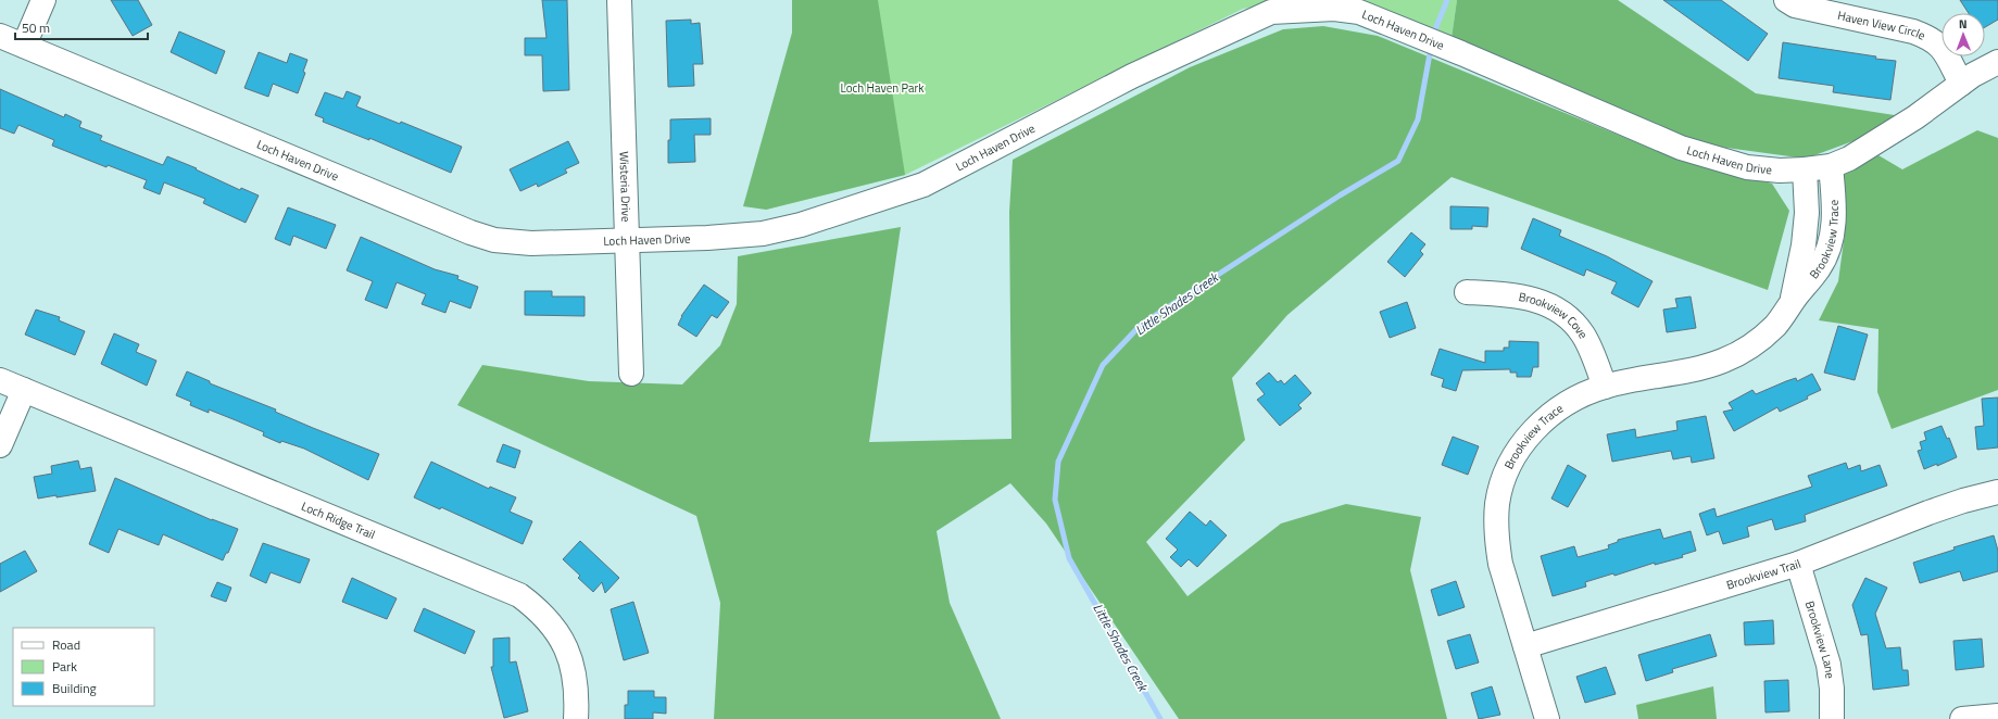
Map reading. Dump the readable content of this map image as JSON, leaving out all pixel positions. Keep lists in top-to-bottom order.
{
  "streets": {
    "street": [
      "Haven View Circle",
      "Loch Haven Drive",
      "Wisteria Drive",
      "Brookview Trace",
      "Brookview Cove",
      "Loch Ridge Trail",
      "Brookview Trail",
      "Brookview Lane"
    ]
  },
  "crossings": [
    ["Haven View Circle", "Loch Haven Drive"],
    ["Loch Haven Drive", "Wisteria Drive"],
    ["Loch Haven Drive", "Brookview Trace"],
    ["Brookview Trace", "Brookview Cove"],
    ["Brookview Trace", "Brookview Trail"],
    ["Brookview Trail", "Brookview Lane"]
  ],
  "water": ["Little Shades Creek"],
  "parks": ["Loch Haven Park"],
  "legend": ["Road", "Park", "Building"],
  "scale_bar": "50 m",
  "north": "top"
}
